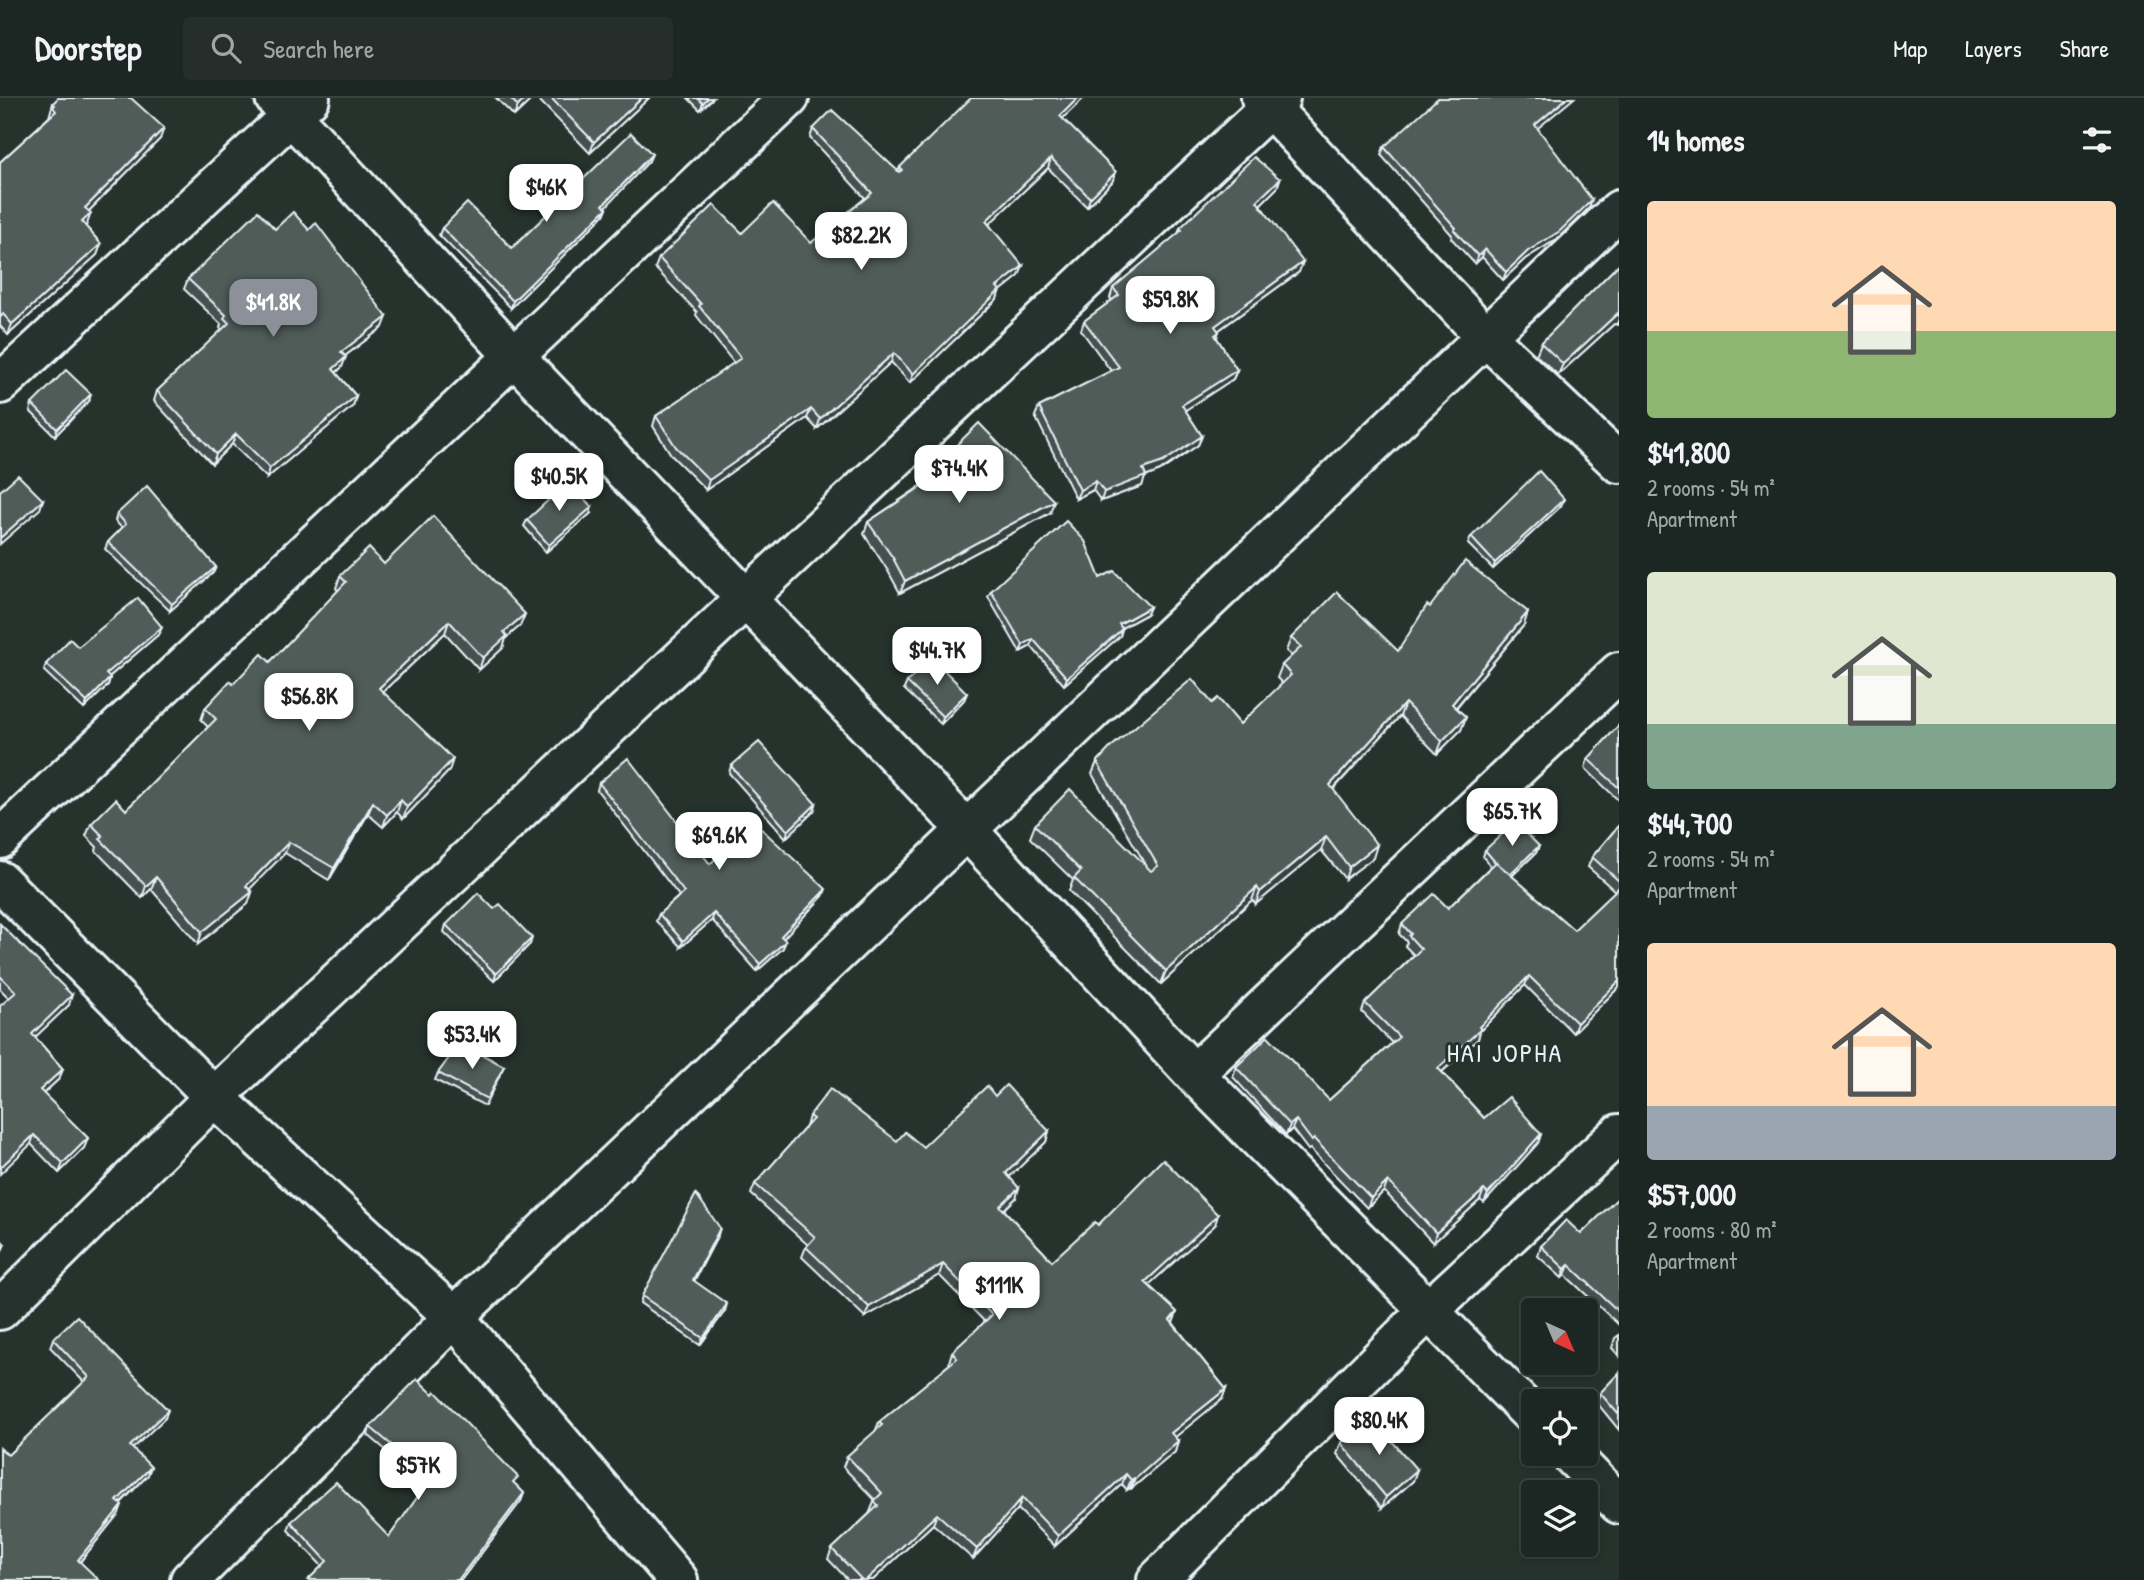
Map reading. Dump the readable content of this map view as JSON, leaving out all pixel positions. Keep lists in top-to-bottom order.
{
  "districts": ["HAI JOPHA"],
  "north": "bottom right",
  "page": {
    "header": "Doorstep",
    "search": "Search here",
    "nav": ["Map", "Layers", "Share"],
    "heading": "14 homes",
    "price": [
      "$46K",
      "$82.2K",
      "$59.8K",
      "$41.8K",
      "$74.4K",
      "$40.5K",
      "$44.7K",
      "$56.8K",
      "$65.7K",
      "$69.6K",
      "$53.4K",
      "$111K",
      "$80.4K",
      "$57K"
    ],
    "list": [
      {
        "name": "$41,800",
        "note": "2 rooms · 54 m² · Apartment"
      },
      {
        "name": "$44,700",
        "note": "2 rooms · 54 m² · Apartment"
      },
      {
        "name": "$57,000",
        "note": "2 rooms · 80 m² · Apartment"
      }
    ]
  }
}
